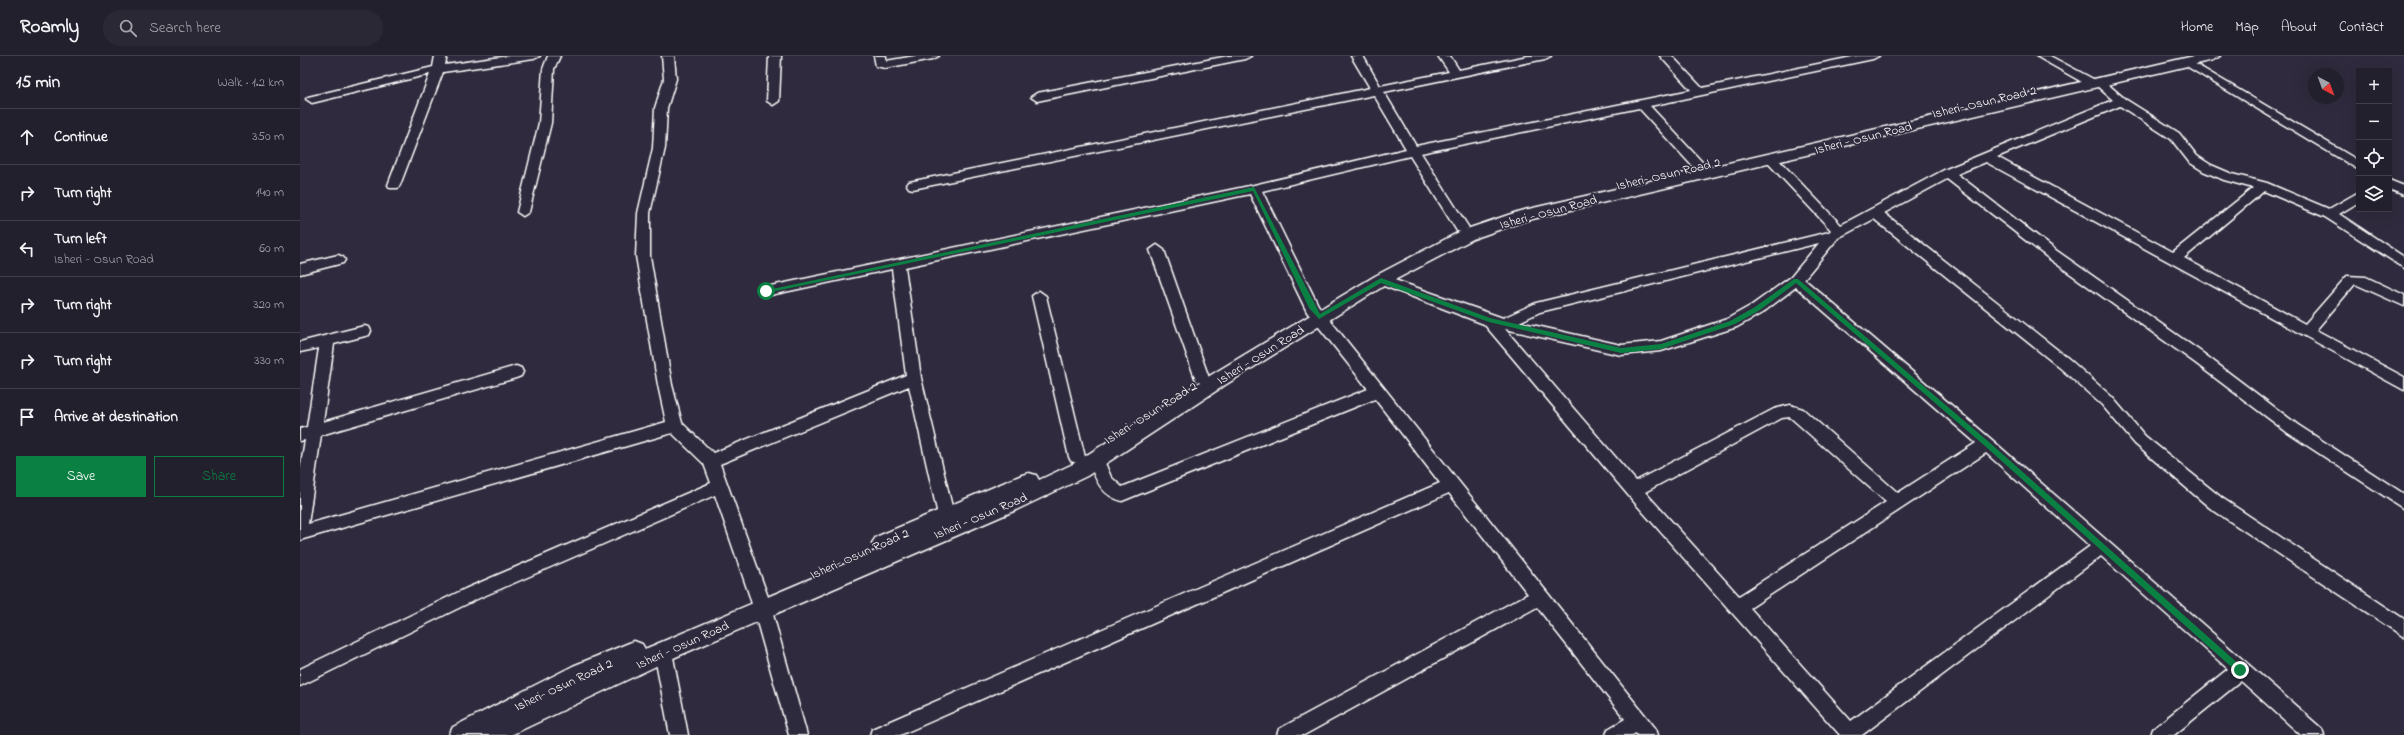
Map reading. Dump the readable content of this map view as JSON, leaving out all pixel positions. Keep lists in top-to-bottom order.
{
  "streets": {
    "main road": ["Isheri- Osun Road 2", "Isheri - Osun Road"]
  },
  "crossings": [
    ["Isheri- Osun Road 2", "Isheri - Osun Road"]
  ],
  "north": "bottom right",
  "page": {
    "header": "Roamly",
    "search": "Search here",
    "nav": [
      "Home",
      "Map",
      "About",
      "Contact"
    ],
    "heading": ["15 min", "Walk · 1.2 km"],
    "map_buttons": ["+", "−"],
    "list": [
      ["Continue", "350 m"],
      ["Turn right", "140 m"],
      ["Turn left", "Isheri - Osun Road", "60 m"],
      ["Turn right", "320 m"],
      ["Turn right", "330 m"],
      "Arrive at destination"
    ],
    "buttons": ["Save", "Share"]
  }
}
